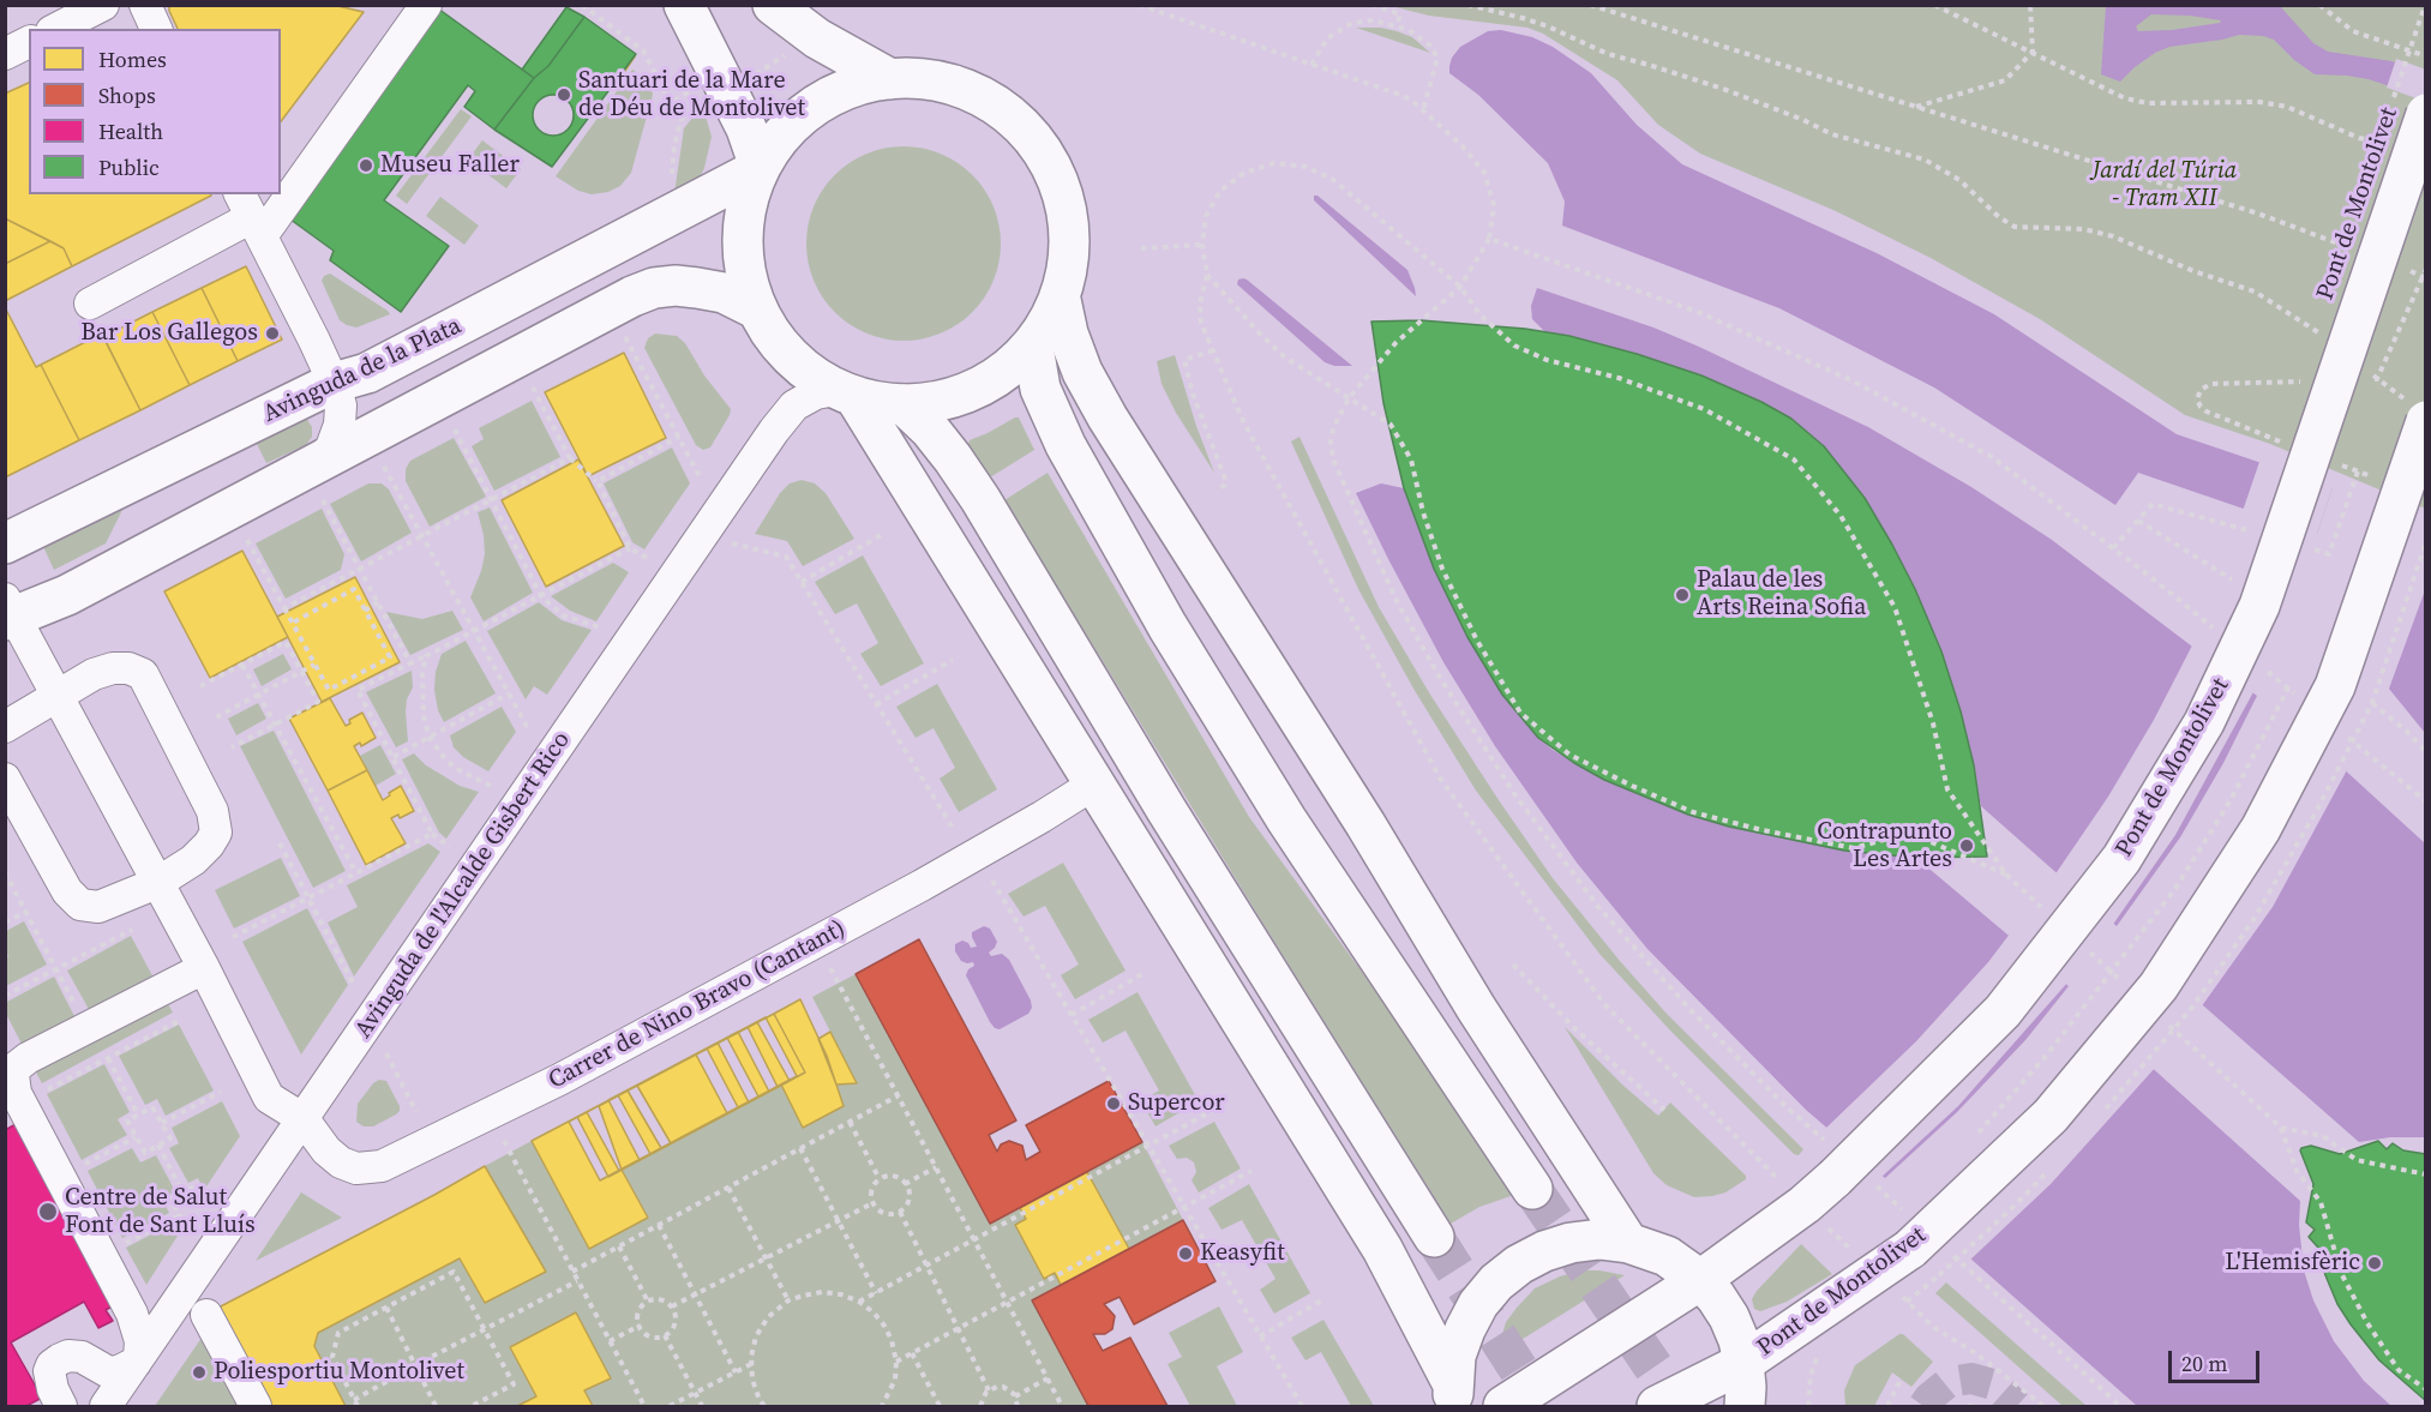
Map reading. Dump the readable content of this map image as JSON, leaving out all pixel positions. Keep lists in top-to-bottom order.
{
  "streets": {
    "main road": ["Pont de Montolivet", "Avinguda de la Plata"],
    "street": ["Avinguda de l'Alcalde Gisbert Rico", "Carrer de Nino Bravo (Cantant)"]
  },
  "crossings": [
    ["Avinguda de l'Alcalde Gisbert Rico", "Carrer de Nino Bravo (Cantant)"]
  ],
  "parks": ["Jardí del Túria - Tram XII"],
  "places": [
    "Santuari de la Mare de Déu de Montolivet",
    "Museu Faller",
    "Bar Los Gallegos",
    "Palau de les Arts Reina Sofia",
    "Contrapunto Les Artes",
    "Supercor",
    "Centre de Salut Font de Sant Lluís",
    "Keasyfit",
    "L'Hemisfèric",
    "Poliesportiu Montolivet"
  ],
  "legend": [
    "Homes",
    "Shops",
    "Health",
    "Public"
  ],
  "scale_bar": "20 m"
}
